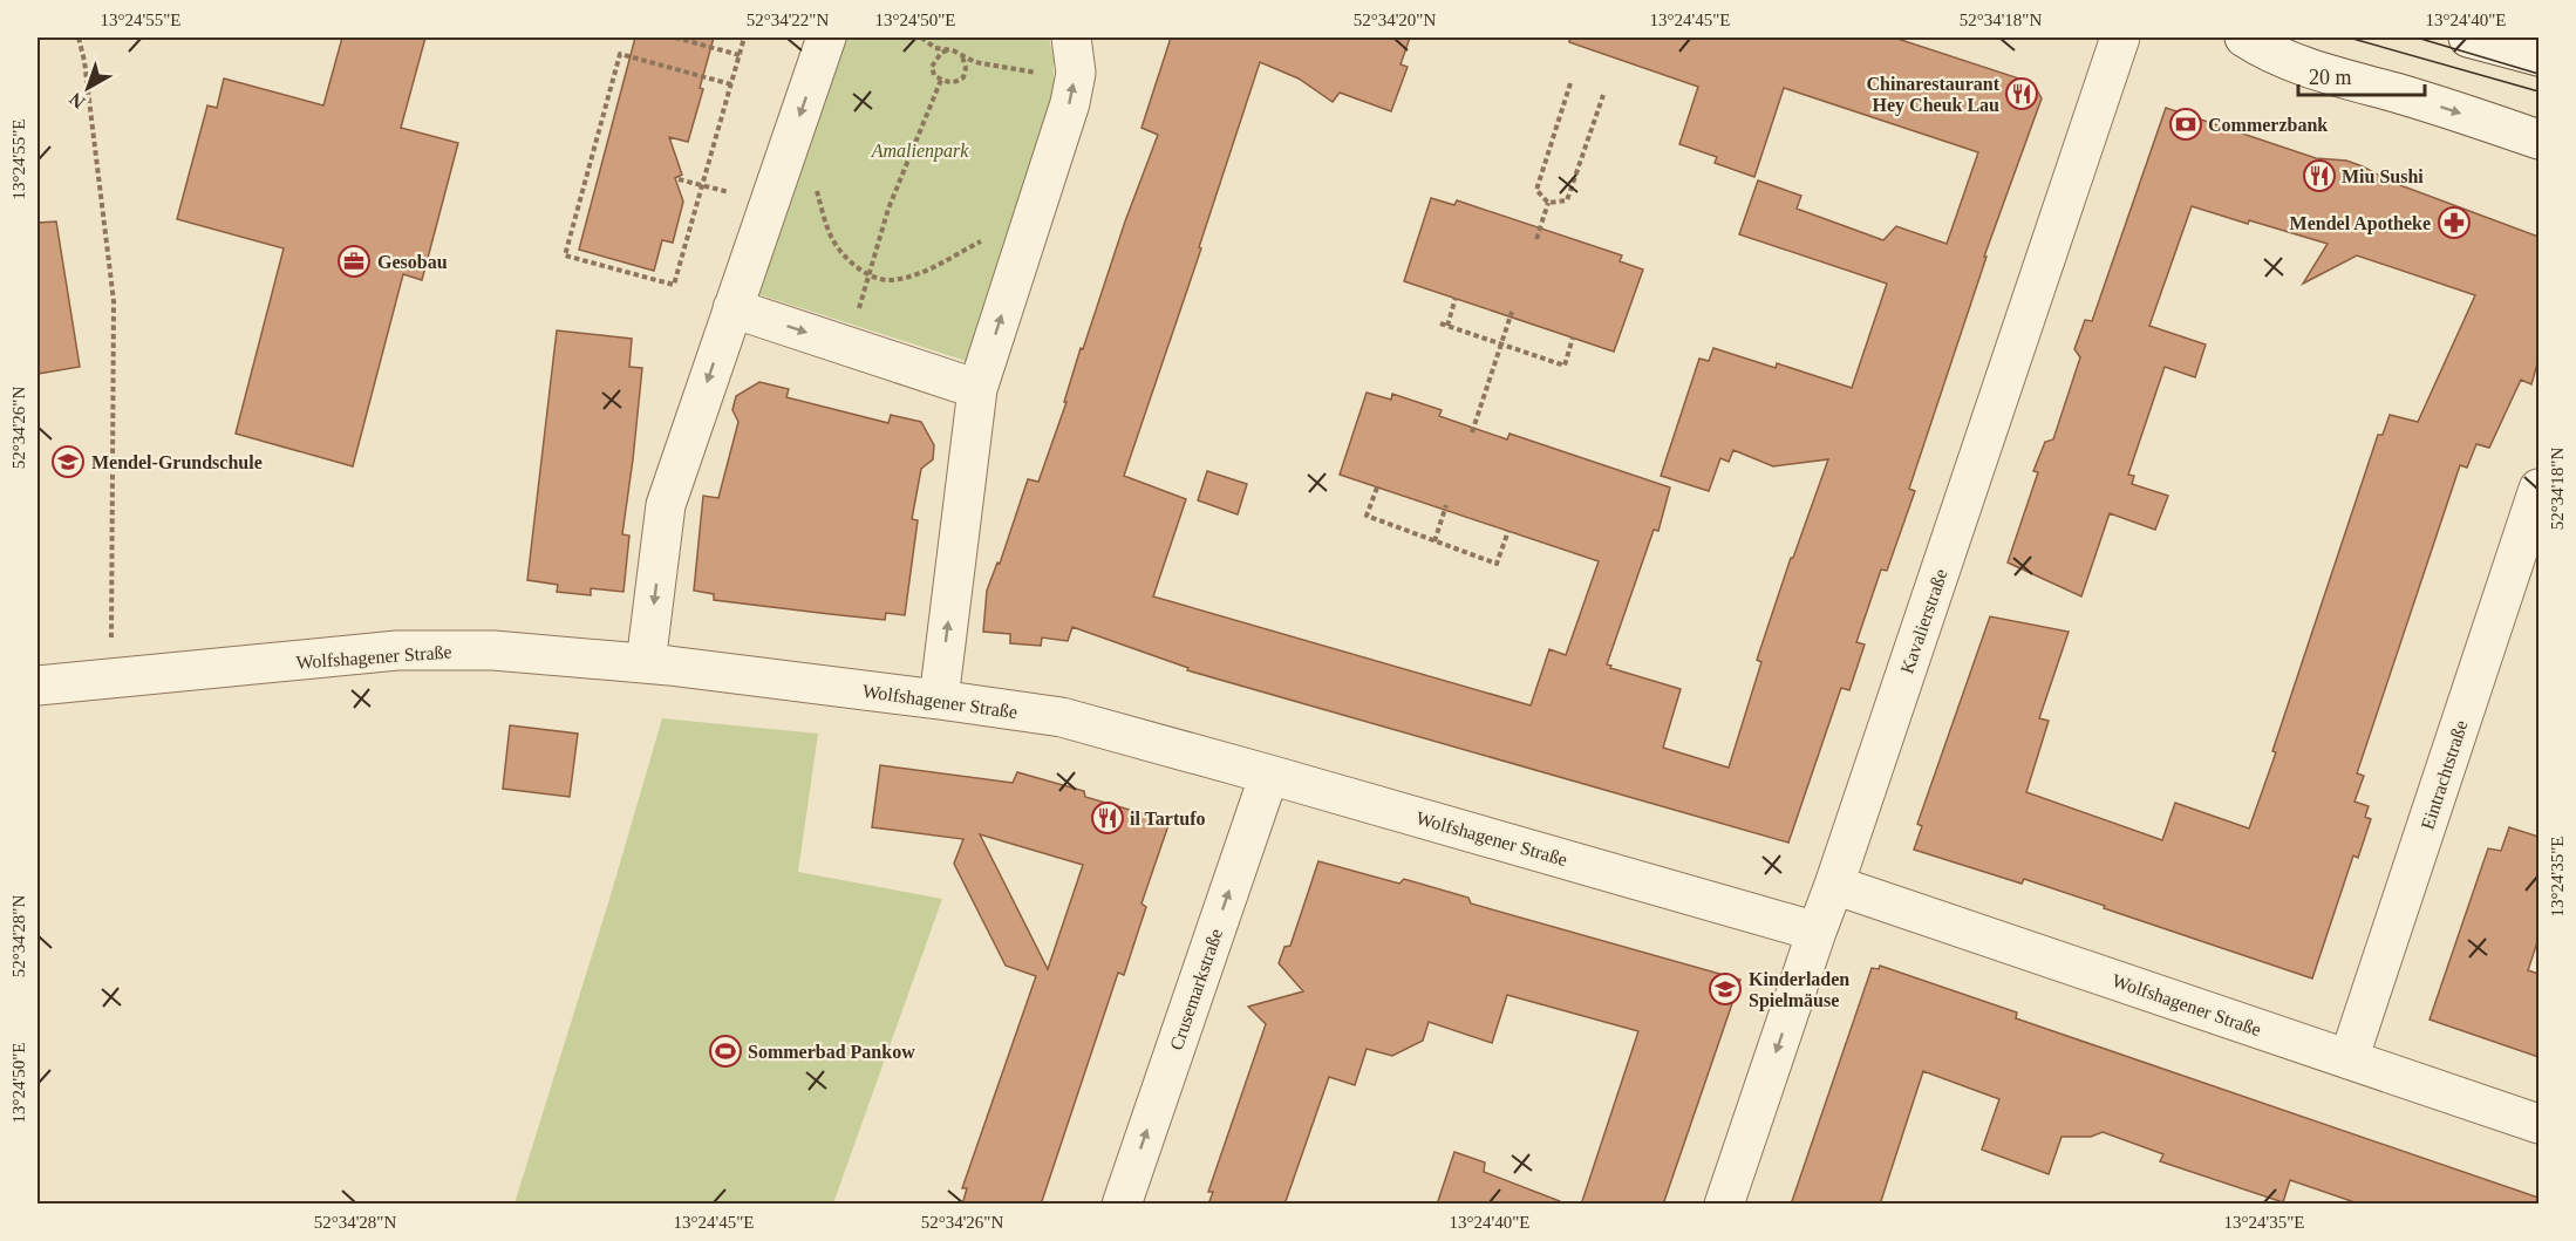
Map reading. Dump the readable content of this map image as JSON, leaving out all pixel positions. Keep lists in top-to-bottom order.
{
  "streets": {
    "street": [
      "Kavalierstraße",
      "Wolfshagener Straße",
      "Eintrachtstraße",
      "Crusemarkstraße"
    ]
  },
  "crossings": [
    ["Kavalierstraße", "Wolfshagener Straße"],
    ["Wolfshagener Straße", "Eintrachtstraße"],
    ["Wolfshagener Straße", "Crusemarkstraße"]
  ],
  "one_way": ["Crusemarkstraße"],
  "parks": ["Amalienpark"],
  "places": {
    "restaurant": ["Chinarestaurant Hey Cheuk Lau", "Miu Sushi", "il Tartufo"],
    "bank": ["Commerzbank"],
    "pharmacy": ["Mendel Apotheke"],
    "office": ["Gesobau"],
    "school or university": ["Mendel-Grundschule", "Kinderladen Spielmäuse"],
    "sports": ["Sommerbad Pankow"]
  },
  "scale_bar": "20 m",
  "north": "bottom left",
  "coordinates": [
    "13°24'55\"E",
    "52°34'22\"N",
    "13°24'50\"E",
    "52°34'20\"N",
    "13°24'45\"E",
    "52°34'18\"N",
    "13°24'40\"E",
    "52°34'26\"N",
    "13°24'35\"E",
    "52°34'28\"N"
  ]
}
